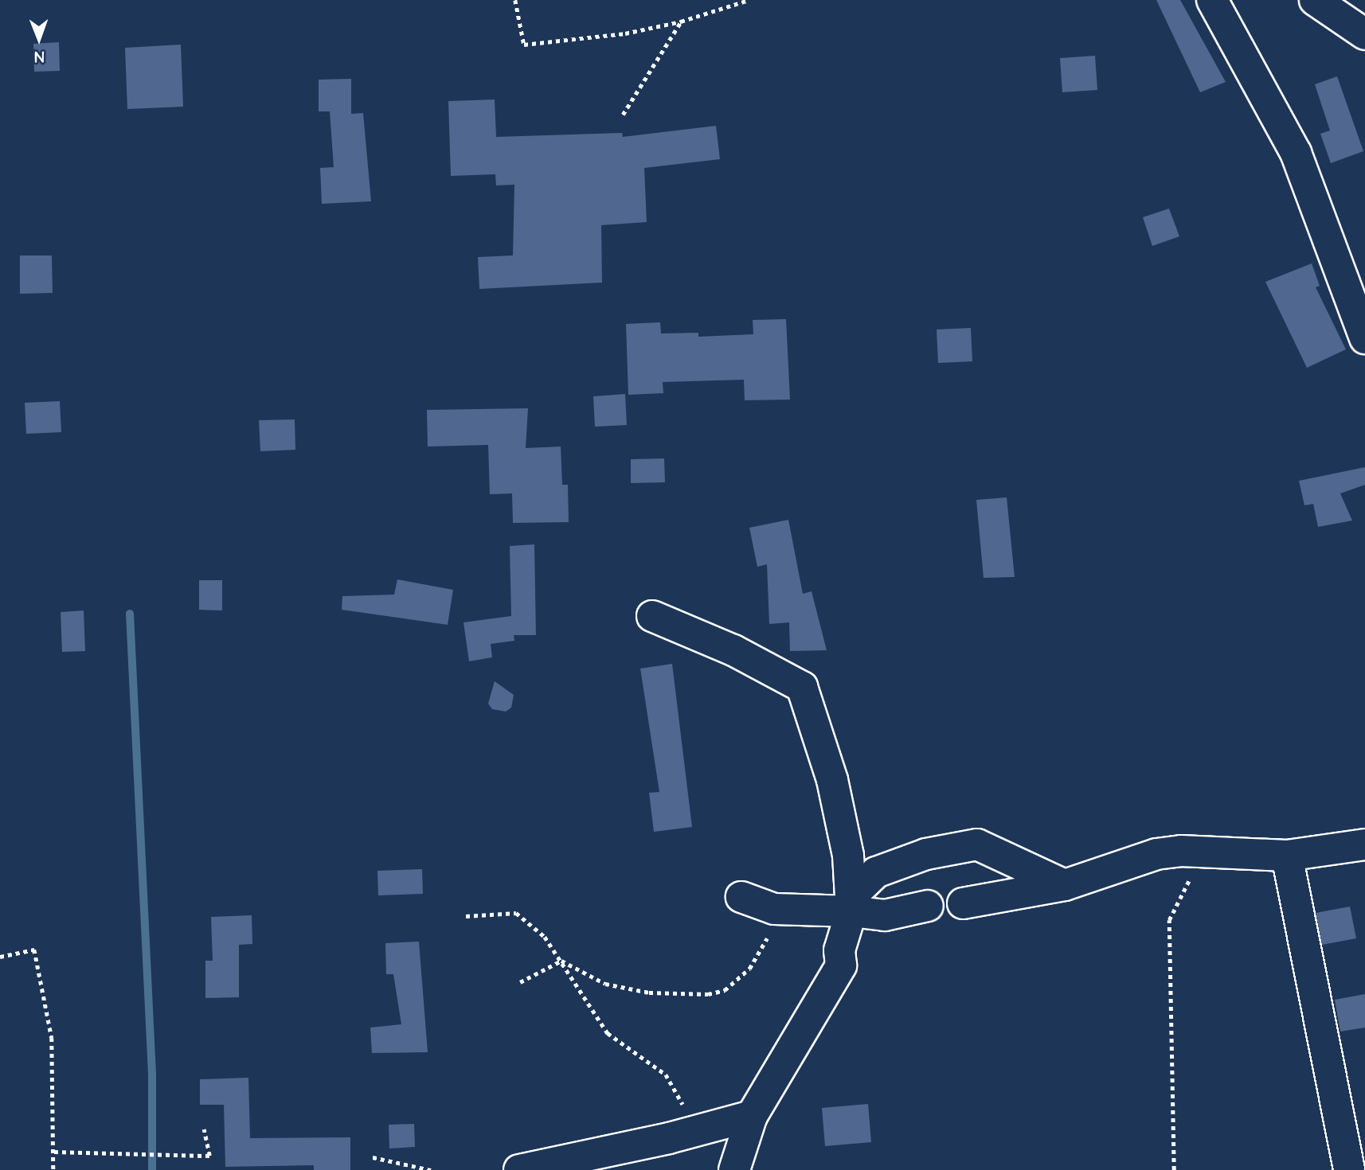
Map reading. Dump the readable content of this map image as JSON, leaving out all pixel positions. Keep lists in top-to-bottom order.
{
  "north": "bottom"
}
